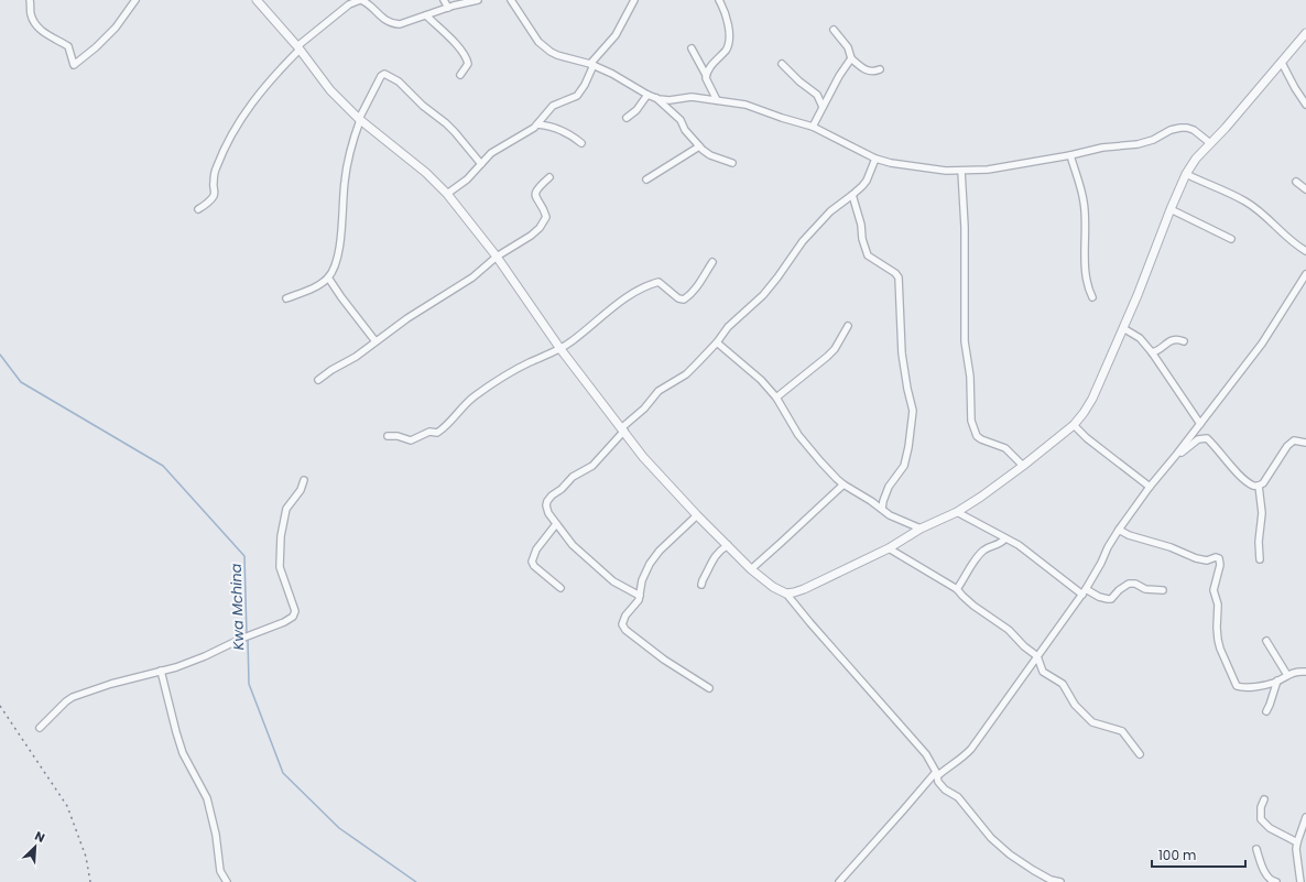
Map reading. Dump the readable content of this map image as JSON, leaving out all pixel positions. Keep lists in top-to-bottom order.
{
  "water": ["Kwa Mchina"],
  "scale_bar": "100 m",
  "north": "top right"
}
